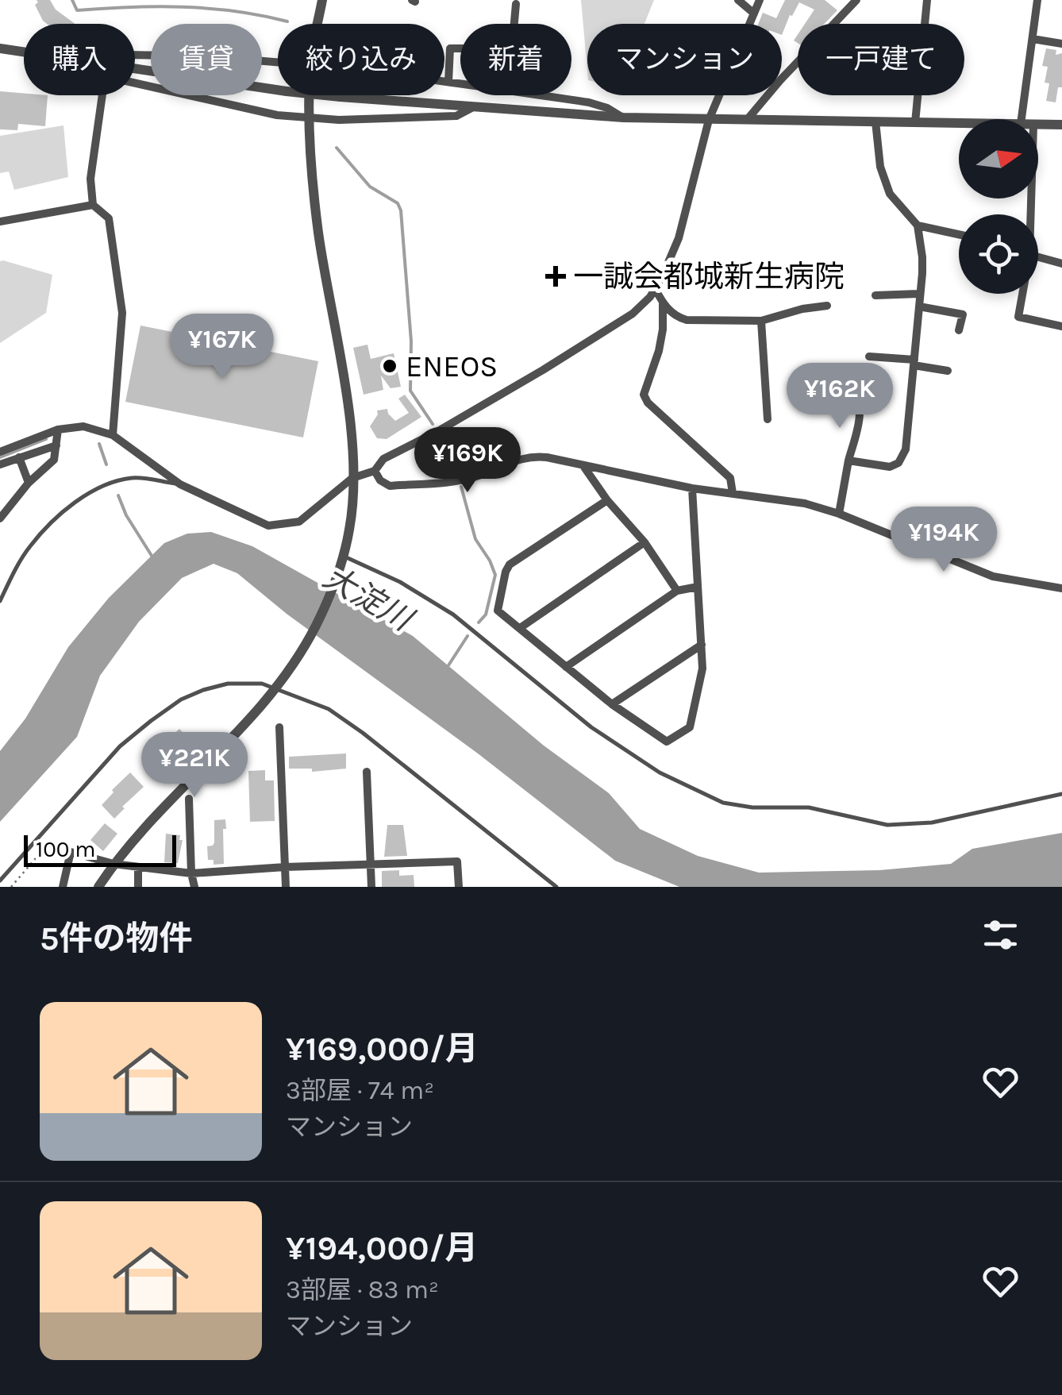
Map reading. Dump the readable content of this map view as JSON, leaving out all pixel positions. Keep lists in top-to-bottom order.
{
  "water": ["大淀川"],
  "places": {
    "health": ["一誠会都城新生病院"],
    "other": ["ENEOS"]
  },
  "scale_bar": "100 m",
  "north": "right",
  "page": {
    "chip": [
      "購入",
      "賃貸",
      "絞り込み",
      "新着",
      "マンション",
      "一戸建て"
    ],
    "price": [
      "¥167K",
      "¥162K",
      "¥169K",
      "¥194K",
      "¥221K"
    ],
    "scale": "100 m",
    "heading": "5件の物件",
    "list": [
      {
        "name": "¥169,000/月",
        "note": "3部屋 · 74 m² · マンション"
      },
      {
        "name": "¥194,000/月",
        "note": "3部屋 · 83 m² · マンション"
      }
    ]
  }
}
